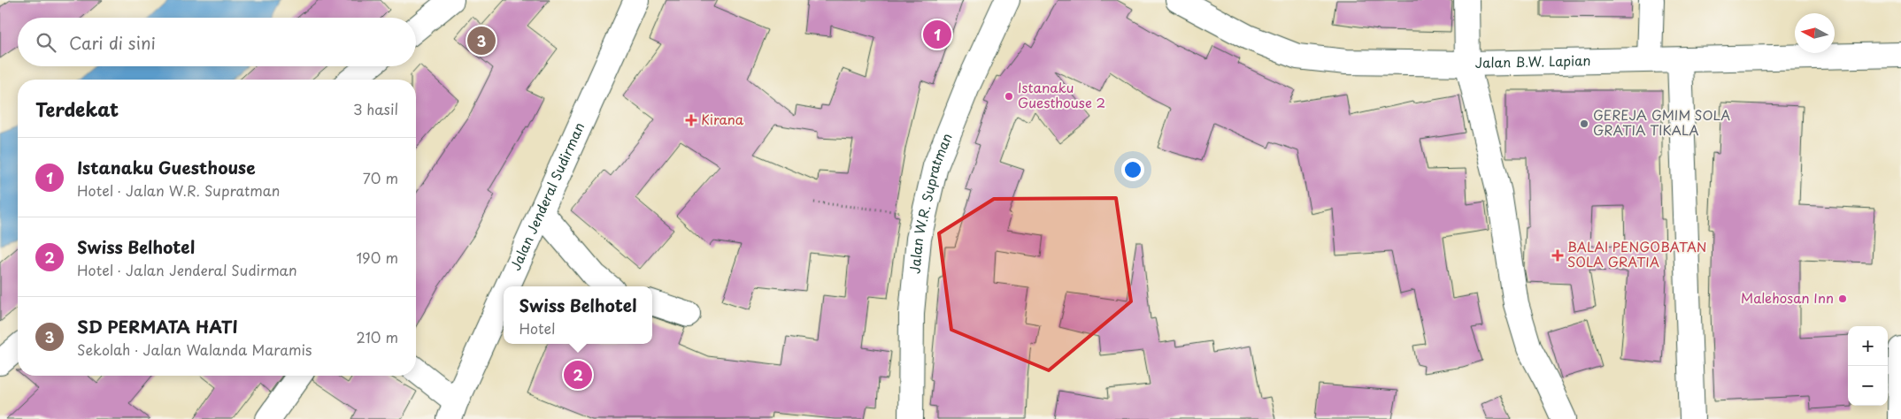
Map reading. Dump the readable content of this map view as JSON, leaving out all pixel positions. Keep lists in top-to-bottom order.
{
  "streets": {
    "main road": ["Jalan B.W. Lapian", "Jalan Jenderal Sudirman", "Jalan W.R. Supratman"]
  },
  "places": {
    "other": ["Istanaku Guesthouse 2", "GEREJA GMIM SOLA GRATIA TIKALA", "Malehosan Inn"],
    "health": ["Kirana", "BALAI PENGOBATAN SOLA GRATIA"]
  },
  "north": "left",
  "page": {
    "search": "Cari di sini",
    "pins": ["1", "3", "2"],
    "heading": ["Terdekat", "3 hasil"],
    "list": [
      {
        "mark": "1",
        "name": "Istanaku Guesthouse",
        "note": "Hotel · Jalan W.R. Supratman",
        "value": "70 m"
      },
      {
        "mark": "2",
        "name": "Swiss Belhotel",
        "note": "Hotel · Jalan Jenderal Sudirman",
        "value": "190 m"
      },
      {
        "mark": "3",
        "name": "SD PERMATA HATI",
        "note": "Sekolah · Jalan Walanda Maramis",
        "value": "210 m"
      }
    ],
    "popup": ["Swiss Belhotel", "Hotel"],
    "map_buttons": ["+", "−"]
  }
}
